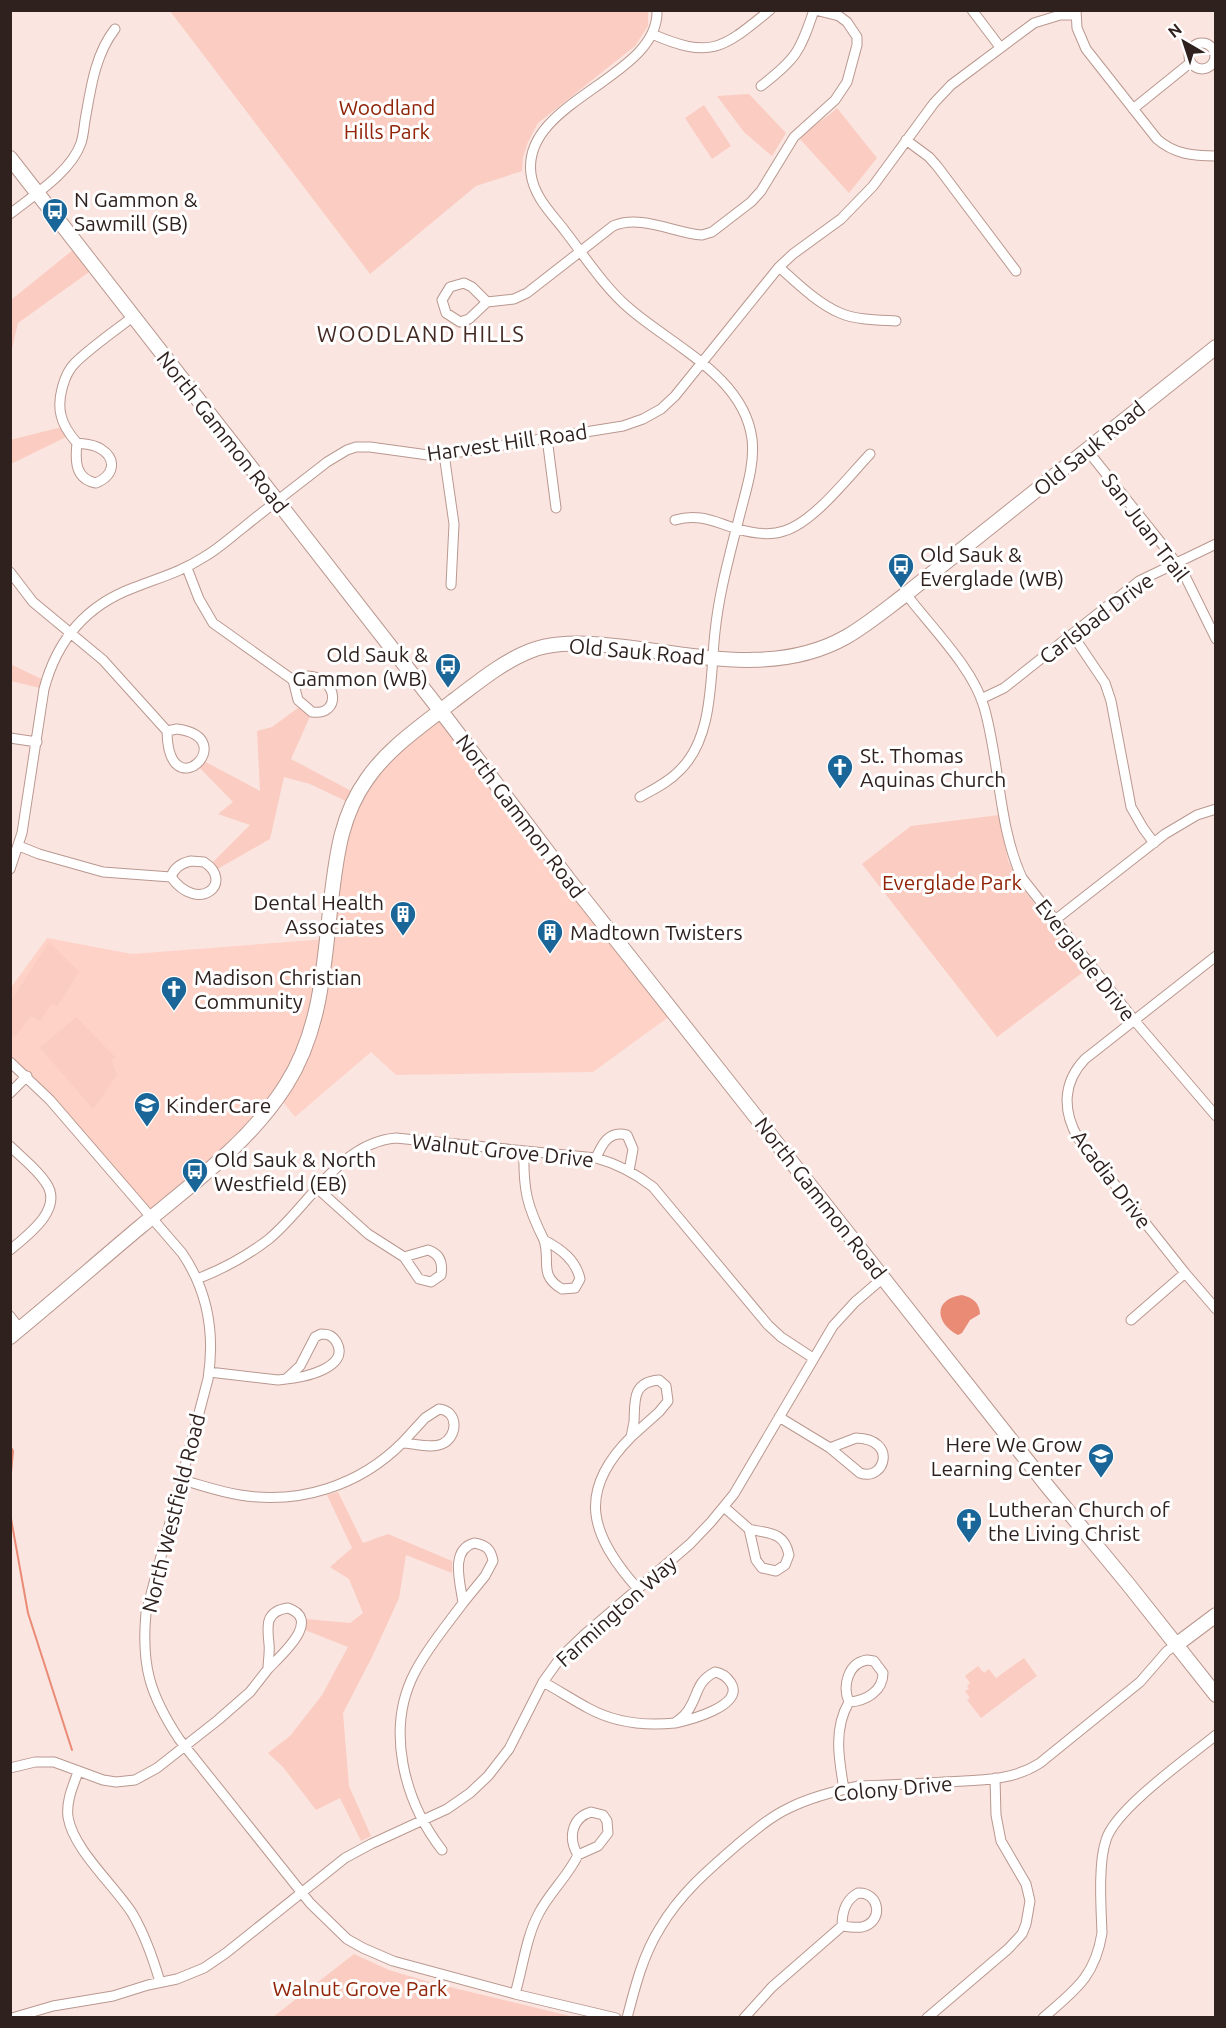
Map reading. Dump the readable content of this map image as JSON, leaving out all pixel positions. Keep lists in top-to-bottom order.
{
  "streets": {
    "main road": ["North Gammon Road", "Old Sauk Road", "Colony Drive"],
    "street": [
      "Harvest Hill Road",
      "San Juan Trail",
      "Carlsbad Drive",
      "Everglade Drive",
      "Walnut Grove Drive",
      "Acadia Drive",
      "North Westfield Road",
      "Farmington Way"
    ]
  },
  "crossings": [
    ["North Gammon Road", "Harvest Hill Road"],
    ["North Gammon Road", "Old Sauk Road"],
    ["North Gammon Road", "Farmington Way"],
    ["North Gammon Road", "Colony Drive"],
    ["Old Sauk Road", "San Juan Trail"],
    ["Old Sauk Road", "Everglade Drive"],
    ["Old Sauk Road", "North Westfield Road"],
    ["San Juan Trail", "Carlsbad Drive"],
    ["Carlsbad Drive", "Everglade Drive"],
    ["Everglade Drive", "Acadia Drive"],
    ["Walnut Grove Drive", "North Westfield Road"],
    ["Walnut Grove Drive", "Farmington Way"],
    ["North Westfield Road", "Farmington Way"]
  ],
  "districts": ["WOODLAND HILLS"],
  "parks": ["Woodland Hills Park", "Everglade Park", "Walnut Grove Park"],
  "places": {
    "bus stop": [
      "N Gammon & Sawmill (SB)",
      "Old Sauk & Everglade (WB)",
      "Old Sauk & Gammon (WB)",
      "Old Sauk & North Westfield (EB)"
    ],
    "church": ["St. Thomas Aquinas Church", "Madison Christian Community", "Lutheran Church of the Living Christ"],
    "building": ["Dental Health Associates", "Madtown Twisters"],
    "school or university": ["KinderCare", "Here We Grow Learning Center"]
  },
  "north": "top left"
}
